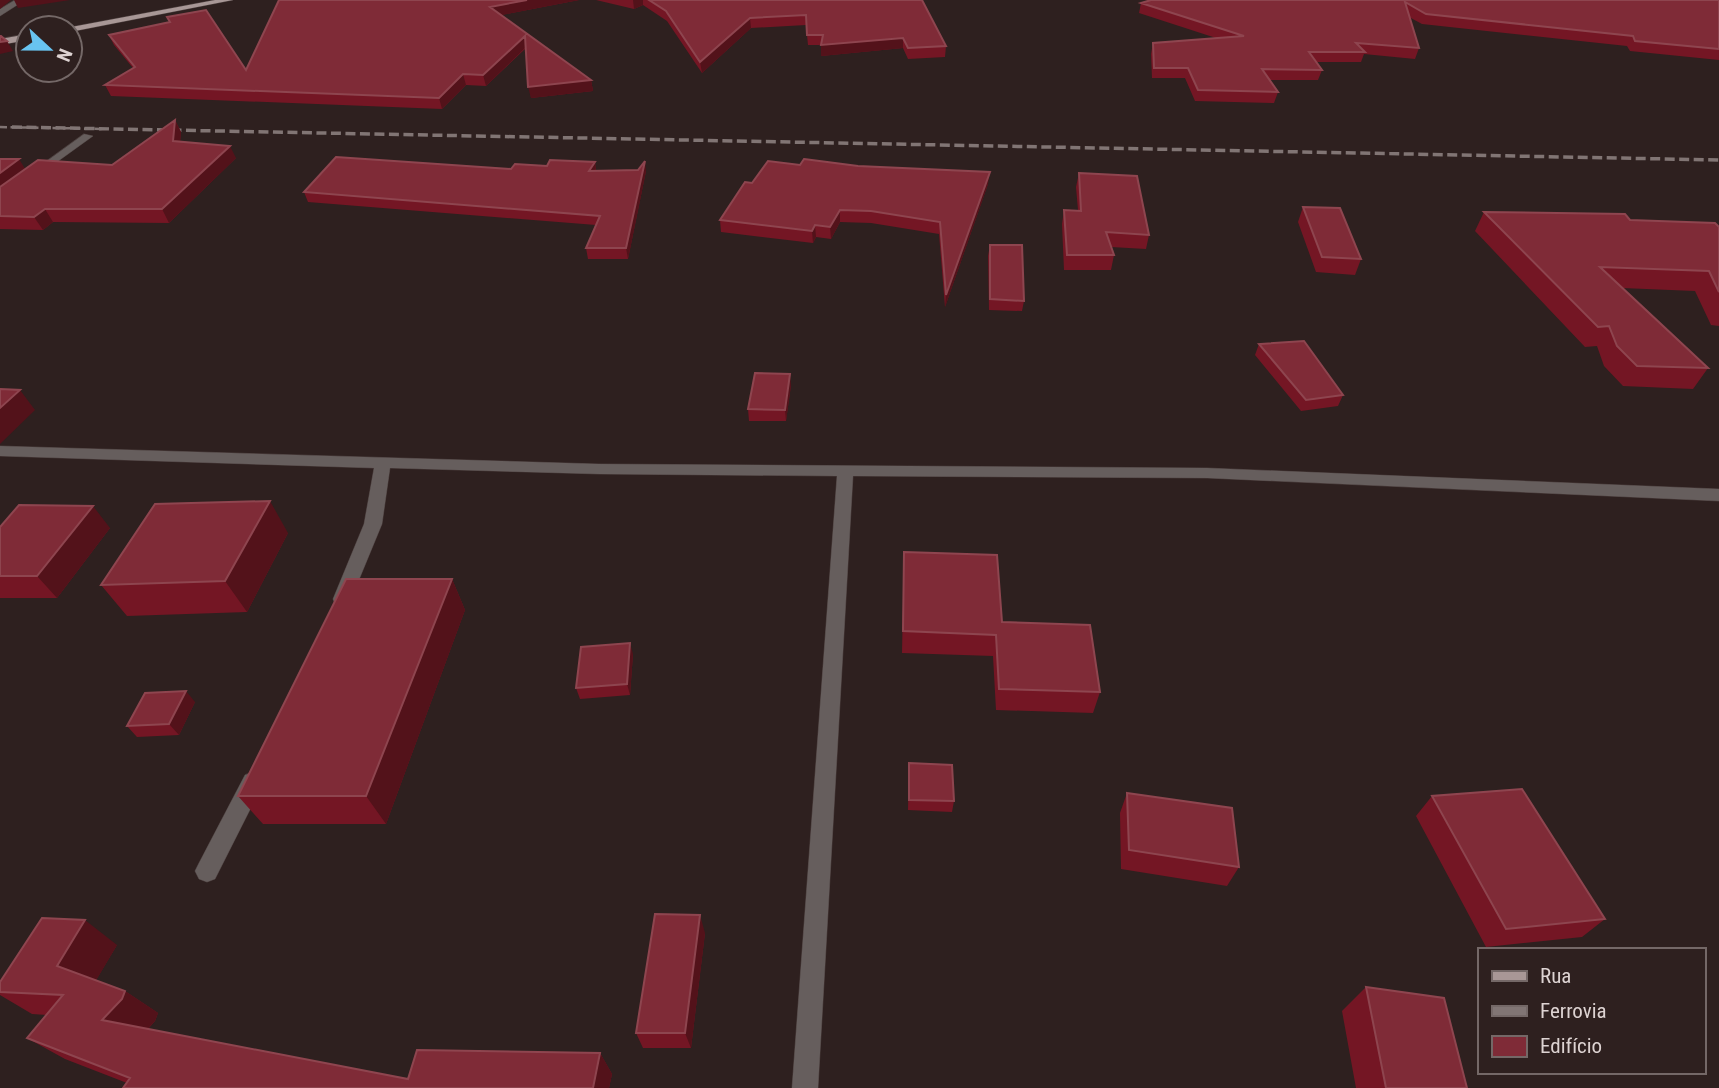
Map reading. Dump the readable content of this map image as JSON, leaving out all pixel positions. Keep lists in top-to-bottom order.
{
  "legend": ["Rua", "Ferrovia", "Edifício"],
  "north": "right"
}
